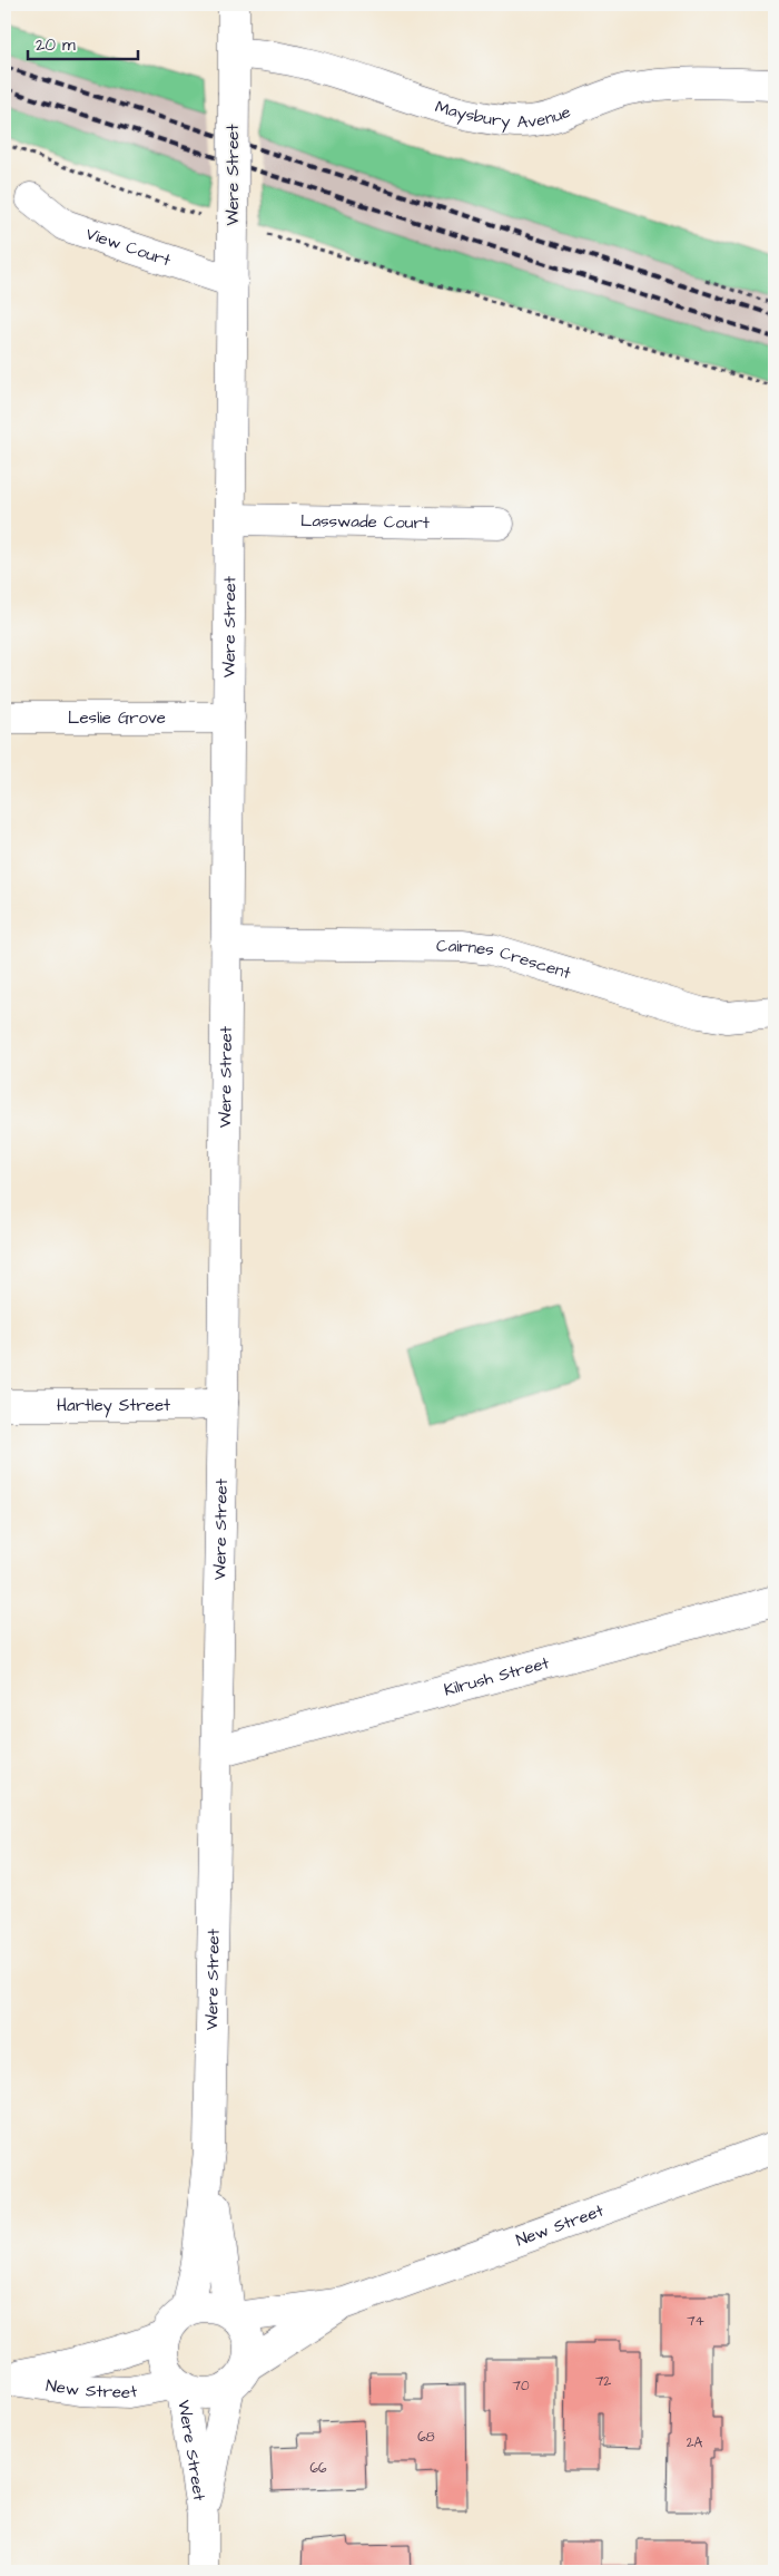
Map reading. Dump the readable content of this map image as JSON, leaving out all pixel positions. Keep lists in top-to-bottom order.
{
  "streets": {
    "street": [
      "Maysbury Avenue",
      "Were Street",
      "View Court",
      "Lasswade Court",
      "Leslie Grove",
      "Cairnes Crescent",
      "Hartley Street",
      "Kilrush Street",
      "New Street"
    ]
  },
  "crossings": [
    ["Maysbury Avenue", "Were Street"],
    ["Were Street", "View Court"],
    ["Were Street", "Lasswade Court"],
    ["Were Street", "Leslie Grove"],
    ["Were Street", "Cairnes Crescent"],
    ["Were Street", "Hartley Street"],
    ["Were Street", "Kilrush Street"],
    ["Were Street", "New Street"]
  ],
  "house_numbers": [
    "74",
    "72",
    "70",
    "68",
    "2A",
    "66"
  ],
  "scale_bar": "20 m"
}
